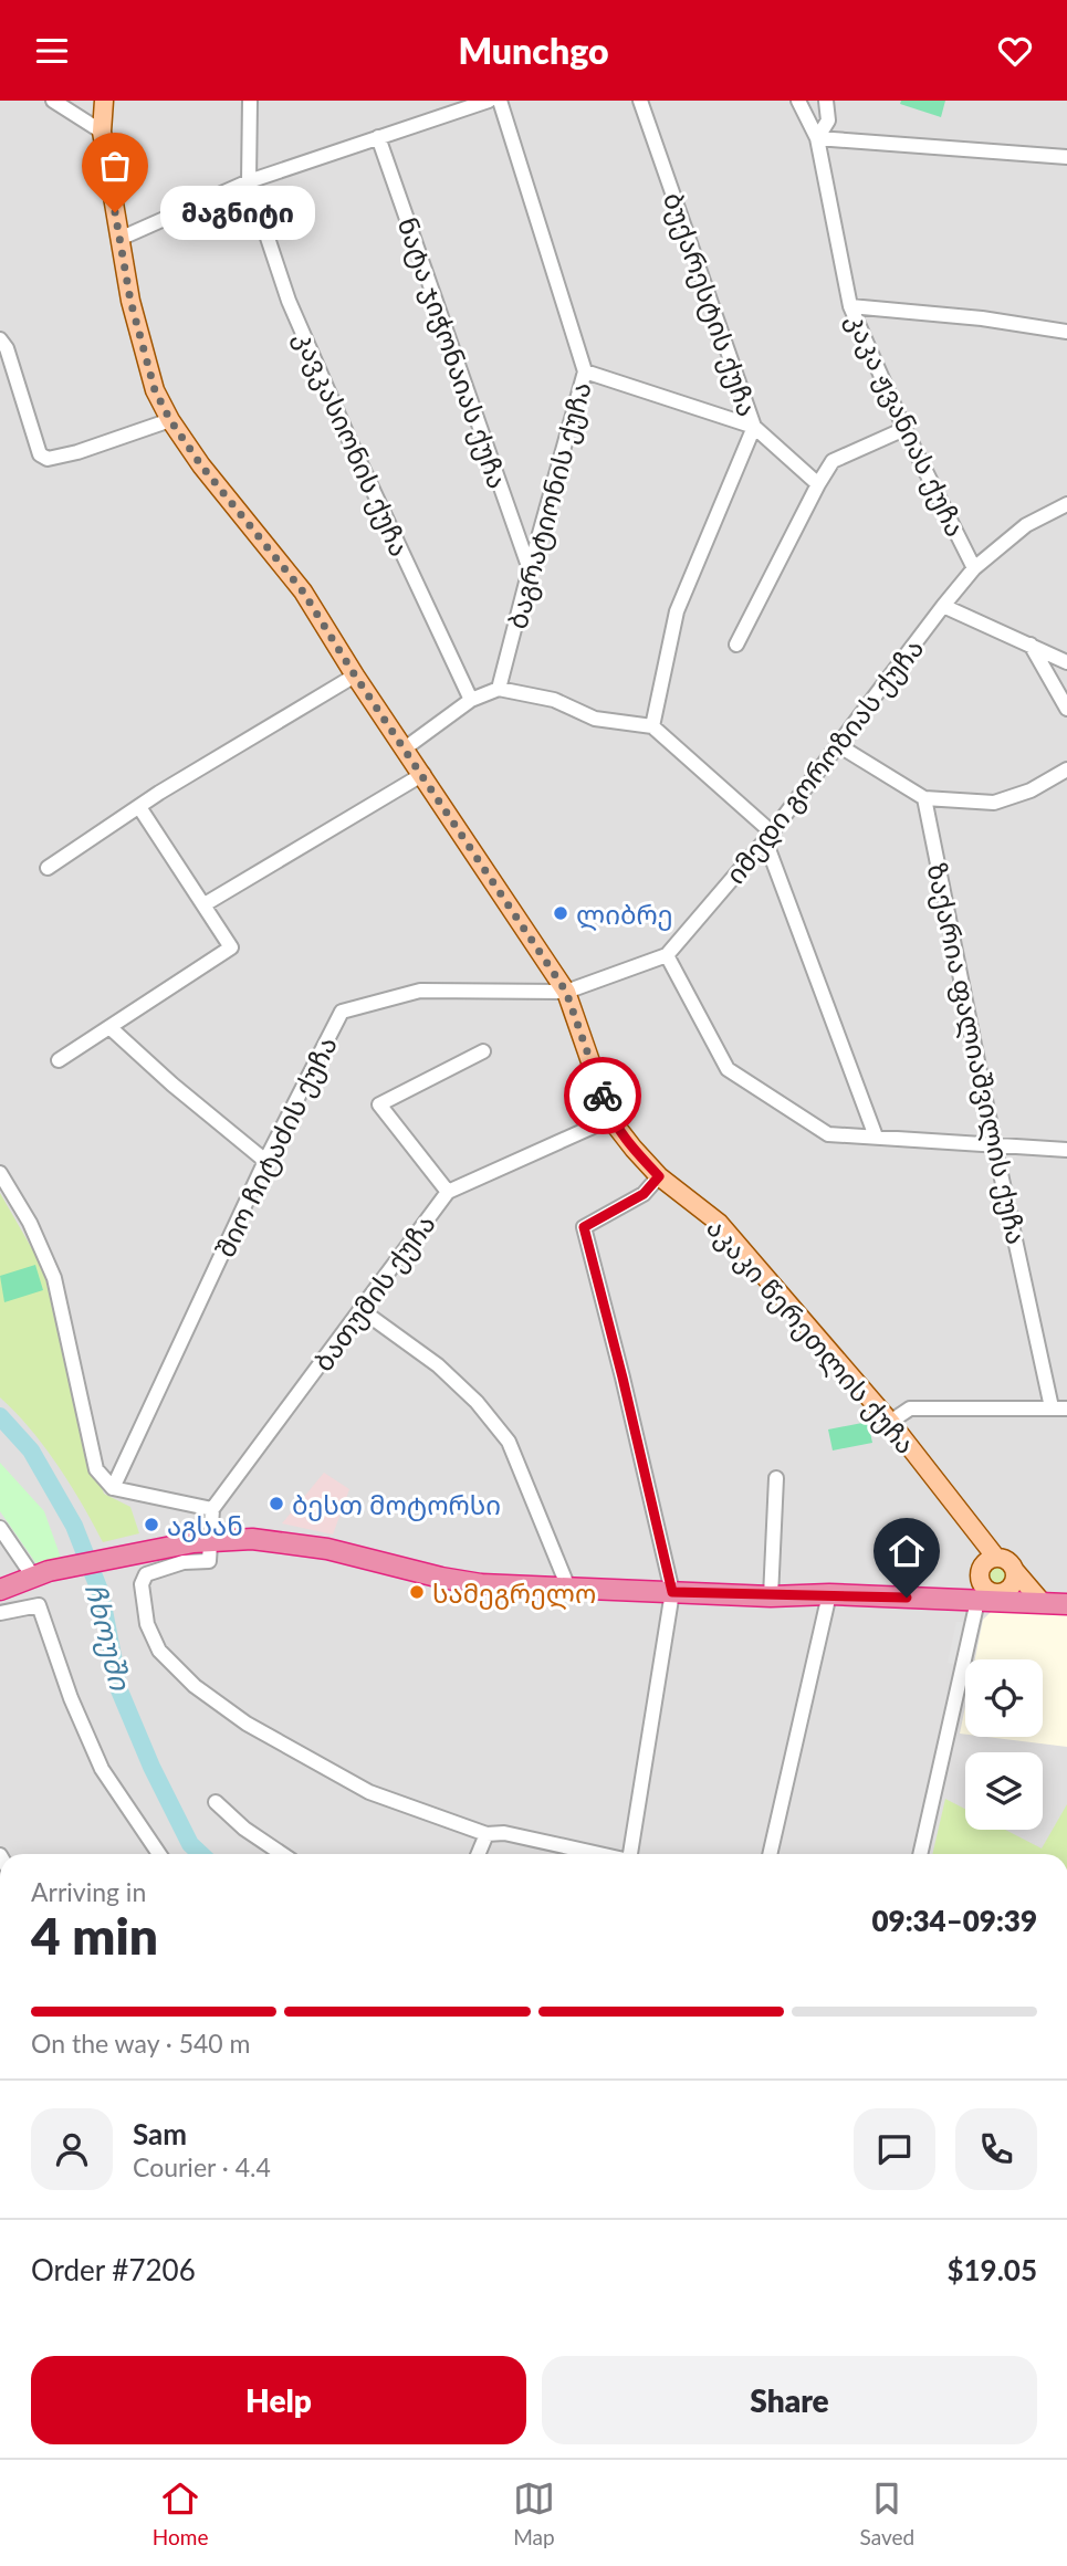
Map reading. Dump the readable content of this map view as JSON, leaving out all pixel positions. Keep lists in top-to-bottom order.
{
  "streets": {
    "main road": ["აკაკი წერეთლის ქუჩა"],
    "street": [
      "ბუქარესტის ქუჩა",
      "ნატა ჯიჭონაიას ქუჩა",
      "კაკა ჟვანიას ქუჩა",
      "კავკასიონის ქუჩა",
      "ბაგრატიონის ქუჩა",
      "იმედი გოროზიას ქუჩა",
      "ზაქარია ფალიაშვილის ქუჩა",
      "შიო ჩიტაძის ქუჩა",
      "ბათუმის ქუჩა"
    ]
  },
  "crossings": [
    ["ნატა ჯიჭონაიას ქუჩა", "ბაგრატიონის ქუჩა"],
    ["კაკა ჟვანიას ქუჩა", "იმედი გოროზიას ქუჩა"],
    ["იმედი გოროზიას ქუჩა", "შიო ჩიტაძის ქუჩა"],
    ["იმედი გოროზიას ქუჩა", "აკაკი წერეთლის ქუჩა"],
    ["შიო ჩიტაძის ქუჩა", "აკაკი წერეთლის ქუჩა"],
    ["ბათუმის ქუჩა", "აკაკი წერეთლის ქუჩა"]
  ],
  "water": ["ჩხოუში"],
  "places": [
    "მაგნიტი",
    "ლიბრე",
    "ბესთ მოტორსი",
    "აგსან",
    "სამეგრელო"
  ],
  "page": {
    "header": "Munchgo",
    "bubble": "მაგნიტი",
    "heading": ["4 min", "Arriving in", "09:34–09:39"],
    "panel": [
      "Sam",
      "Courier · 4.4",
      "Order #7206",
      "$19.05"
    ],
    "bar": "On the way · 540 m",
    "buttons": ["Help", "Share"],
    "tabs": ["Home", "Map", "Saved"]
  }
}
